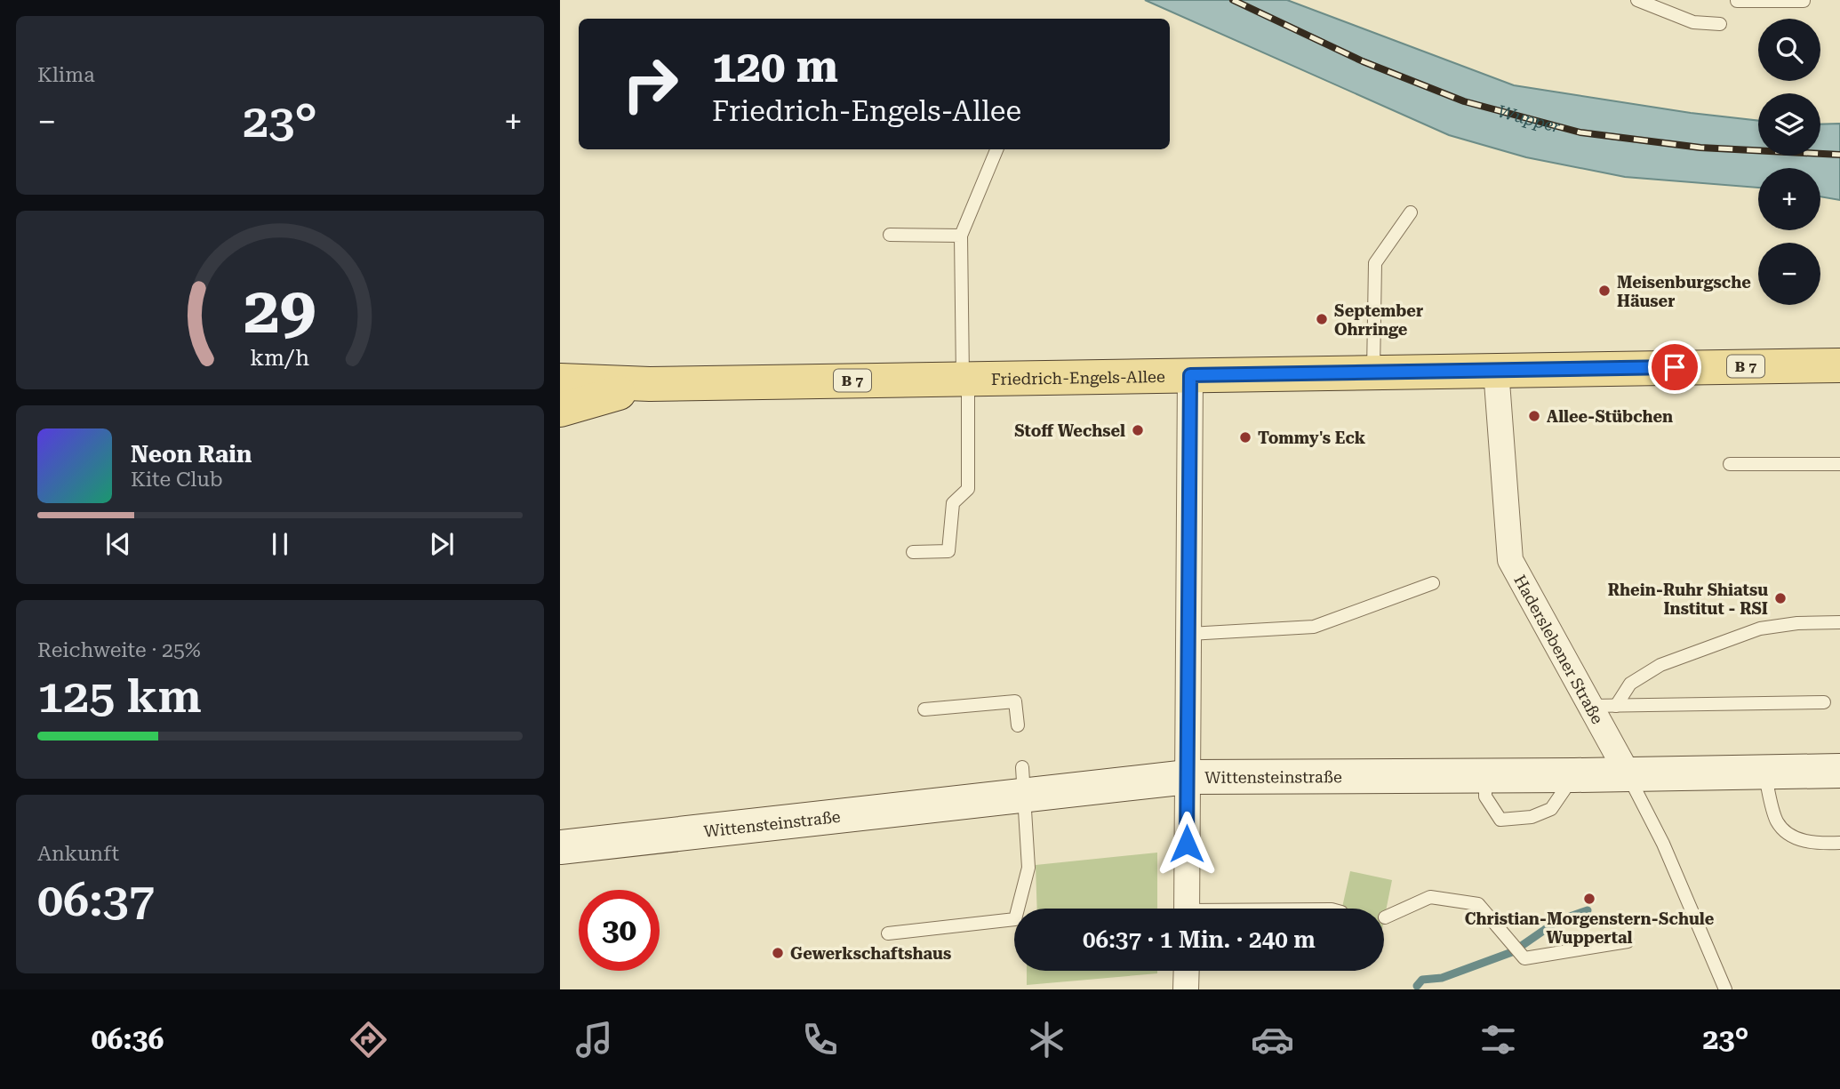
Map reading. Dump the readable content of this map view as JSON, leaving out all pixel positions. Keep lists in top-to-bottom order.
{
  "streets": {
    "main road": ["B 7", "Friedrich-Engels-Allee"],
    "street": ["Haderslebener Straße", "Wittensteinstraße"]
  },
  "crossings": [
    ["Friedrich-Engels-Allee", "Haderslebener Straße"],
    ["Haderslebener Straße", "Wittensteinstraße"]
  ],
  "water": ["Wupper"],
  "places": [
    "Meisenburgsche Häuser",
    "September Ohrringe",
    "Allee-Stübchen",
    "Stoff Wechsel",
    "Tommy's Eck",
    "Rhein-Ruhr Shiatsu Institut - RSI",
    "Christian-Morgenstern-Schule Wuppertal",
    "Gewerkschaftshaus"
  ],
  "page": {
    "tile": [
      "Klima",
      ["Reichweite · 25%", "125 km"],
      ["Ankunft", "06:37"]
    ],
    "map_buttons": ["+", "−"],
    "turn": ["120 m", "Friedrich-Engels-Allee"],
    "heat": ["−", "23°", "+"],
    "song": ["Neon Rain", "Kite Club"],
    "limit": "30",
    "trip": "06:37 · 1 Min. · 240 m",
    "tabs": ["06:36", "23°"],
    "gauge": ["29", "km/h"]
  }
}
